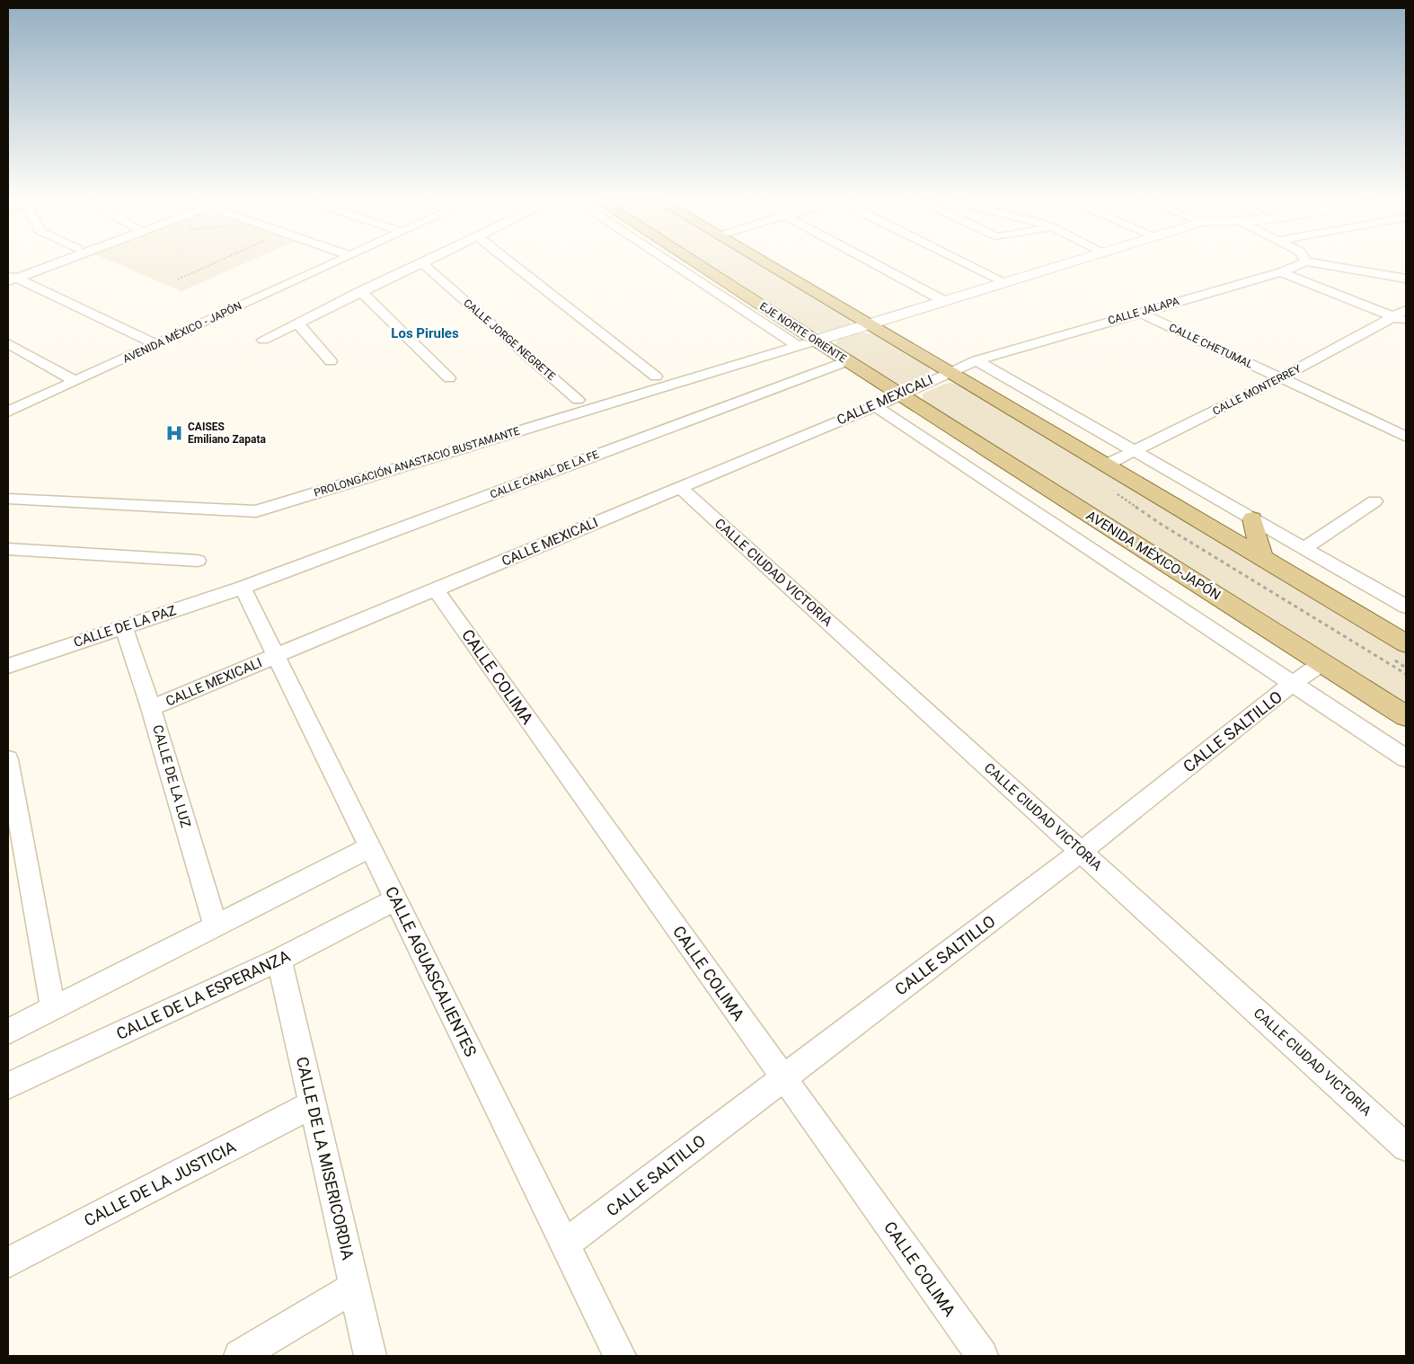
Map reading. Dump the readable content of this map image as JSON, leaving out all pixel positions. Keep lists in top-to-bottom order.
{
  "streets": {
    "main road": ["EJE NORTE ORIENTE", "AVENIDA MÉXICO-JAPÓN"],
    "street": [
      "CALLE JALAPA",
      "AVENIDA MÉXICO - JAPÓN",
      "CALLE JORGE NEGRETE",
      "CALLE CHETUMAL",
      "CALLE MONTERREY",
      "CALLE MEXICALI",
      "PROLONGACIÓN ANASTACIO BUSTAMANTE",
      "CALLE CANAL DE LA FE",
      "CALLE CIUDAD VICTORIA",
      "CALLE DE LA PAZ",
      "CALLE COLIMA",
      "CALLE SALTILLO",
      "CALLE DE LA LUZ",
      "CALLE AGUASCALIENTES",
      "CALLE DE LA ESPERANZA",
      "CALLE DE LA MISERICORDIA",
      "CALLE DE LA JUSTICIA"
    ]
  },
  "crossings": [
    ["CALLE JALAPA", "CALLE CHETUMAL"],
    ["CALLE JALAPA", "CALLE MEXICALI"],
    ["EJE NORTE ORIENTE", "CALLE MEXICALI"],
    ["EJE NORTE ORIENTE", "PROLONGACIÓN ANASTACIO BUSTAMANTE"],
    ["EJE NORTE ORIENTE", "CALLE CANAL DE LA FE"],
    ["EJE NORTE ORIENTE", "AVENIDA MÉXICO-JAPÓN"],
    ["CALLE CHETUMAL", "CALLE MONTERREY"],
    ["CALLE MEXICALI", "AVENIDA MÉXICO-JAPÓN"],
    ["CALLE MEXICALI", "CALLE CIUDAD VICTORIA"],
    ["CALLE MEXICALI", "CALLE COLIMA"],
    ["CALLE MEXICALI", "CALLE DE LA LUZ"],
    ["CALLE MEXICALI", "CALLE AGUASCALIENTES"],
    ["CALLE CANAL DE LA FE", "CALLE DE LA PAZ"],
    ["CALLE CANAL DE LA FE", "CALLE AGUASCALIENTES"],
    ["AVENIDA MÉXICO-JAPÓN", "CALLE SALTILLO"],
    ["CALLE CIUDAD VICTORIA", "CALLE SALTILLO"],
    ["CALLE DE LA PAZ", "CALLE DE LA LUZ"],
    ["CALLE DE LA PAZ", "CALLE AGUASCALIENTES"],
    ["CALLE COLIMA", "CALLE SALTILLO"],
    ["CALLE SALTILLO", "CALLE AGUASCALIENTES"],
    ["CALLE AGUASCALIENTES", "CALLE DE LA ESPERANZA"],
    ["CALLE DE LA ESPERANZA", "CALLE DE LA MISERICORDIA"],
    ["CALLE DE LA MISERICORDIA", "CALLE DE LA JUSTICIA"]
  ],
  "districts": ["Los Pirules"],
  "places": {
    "hospital": ["CAISES Emiliano Zapata"]
  }
}
